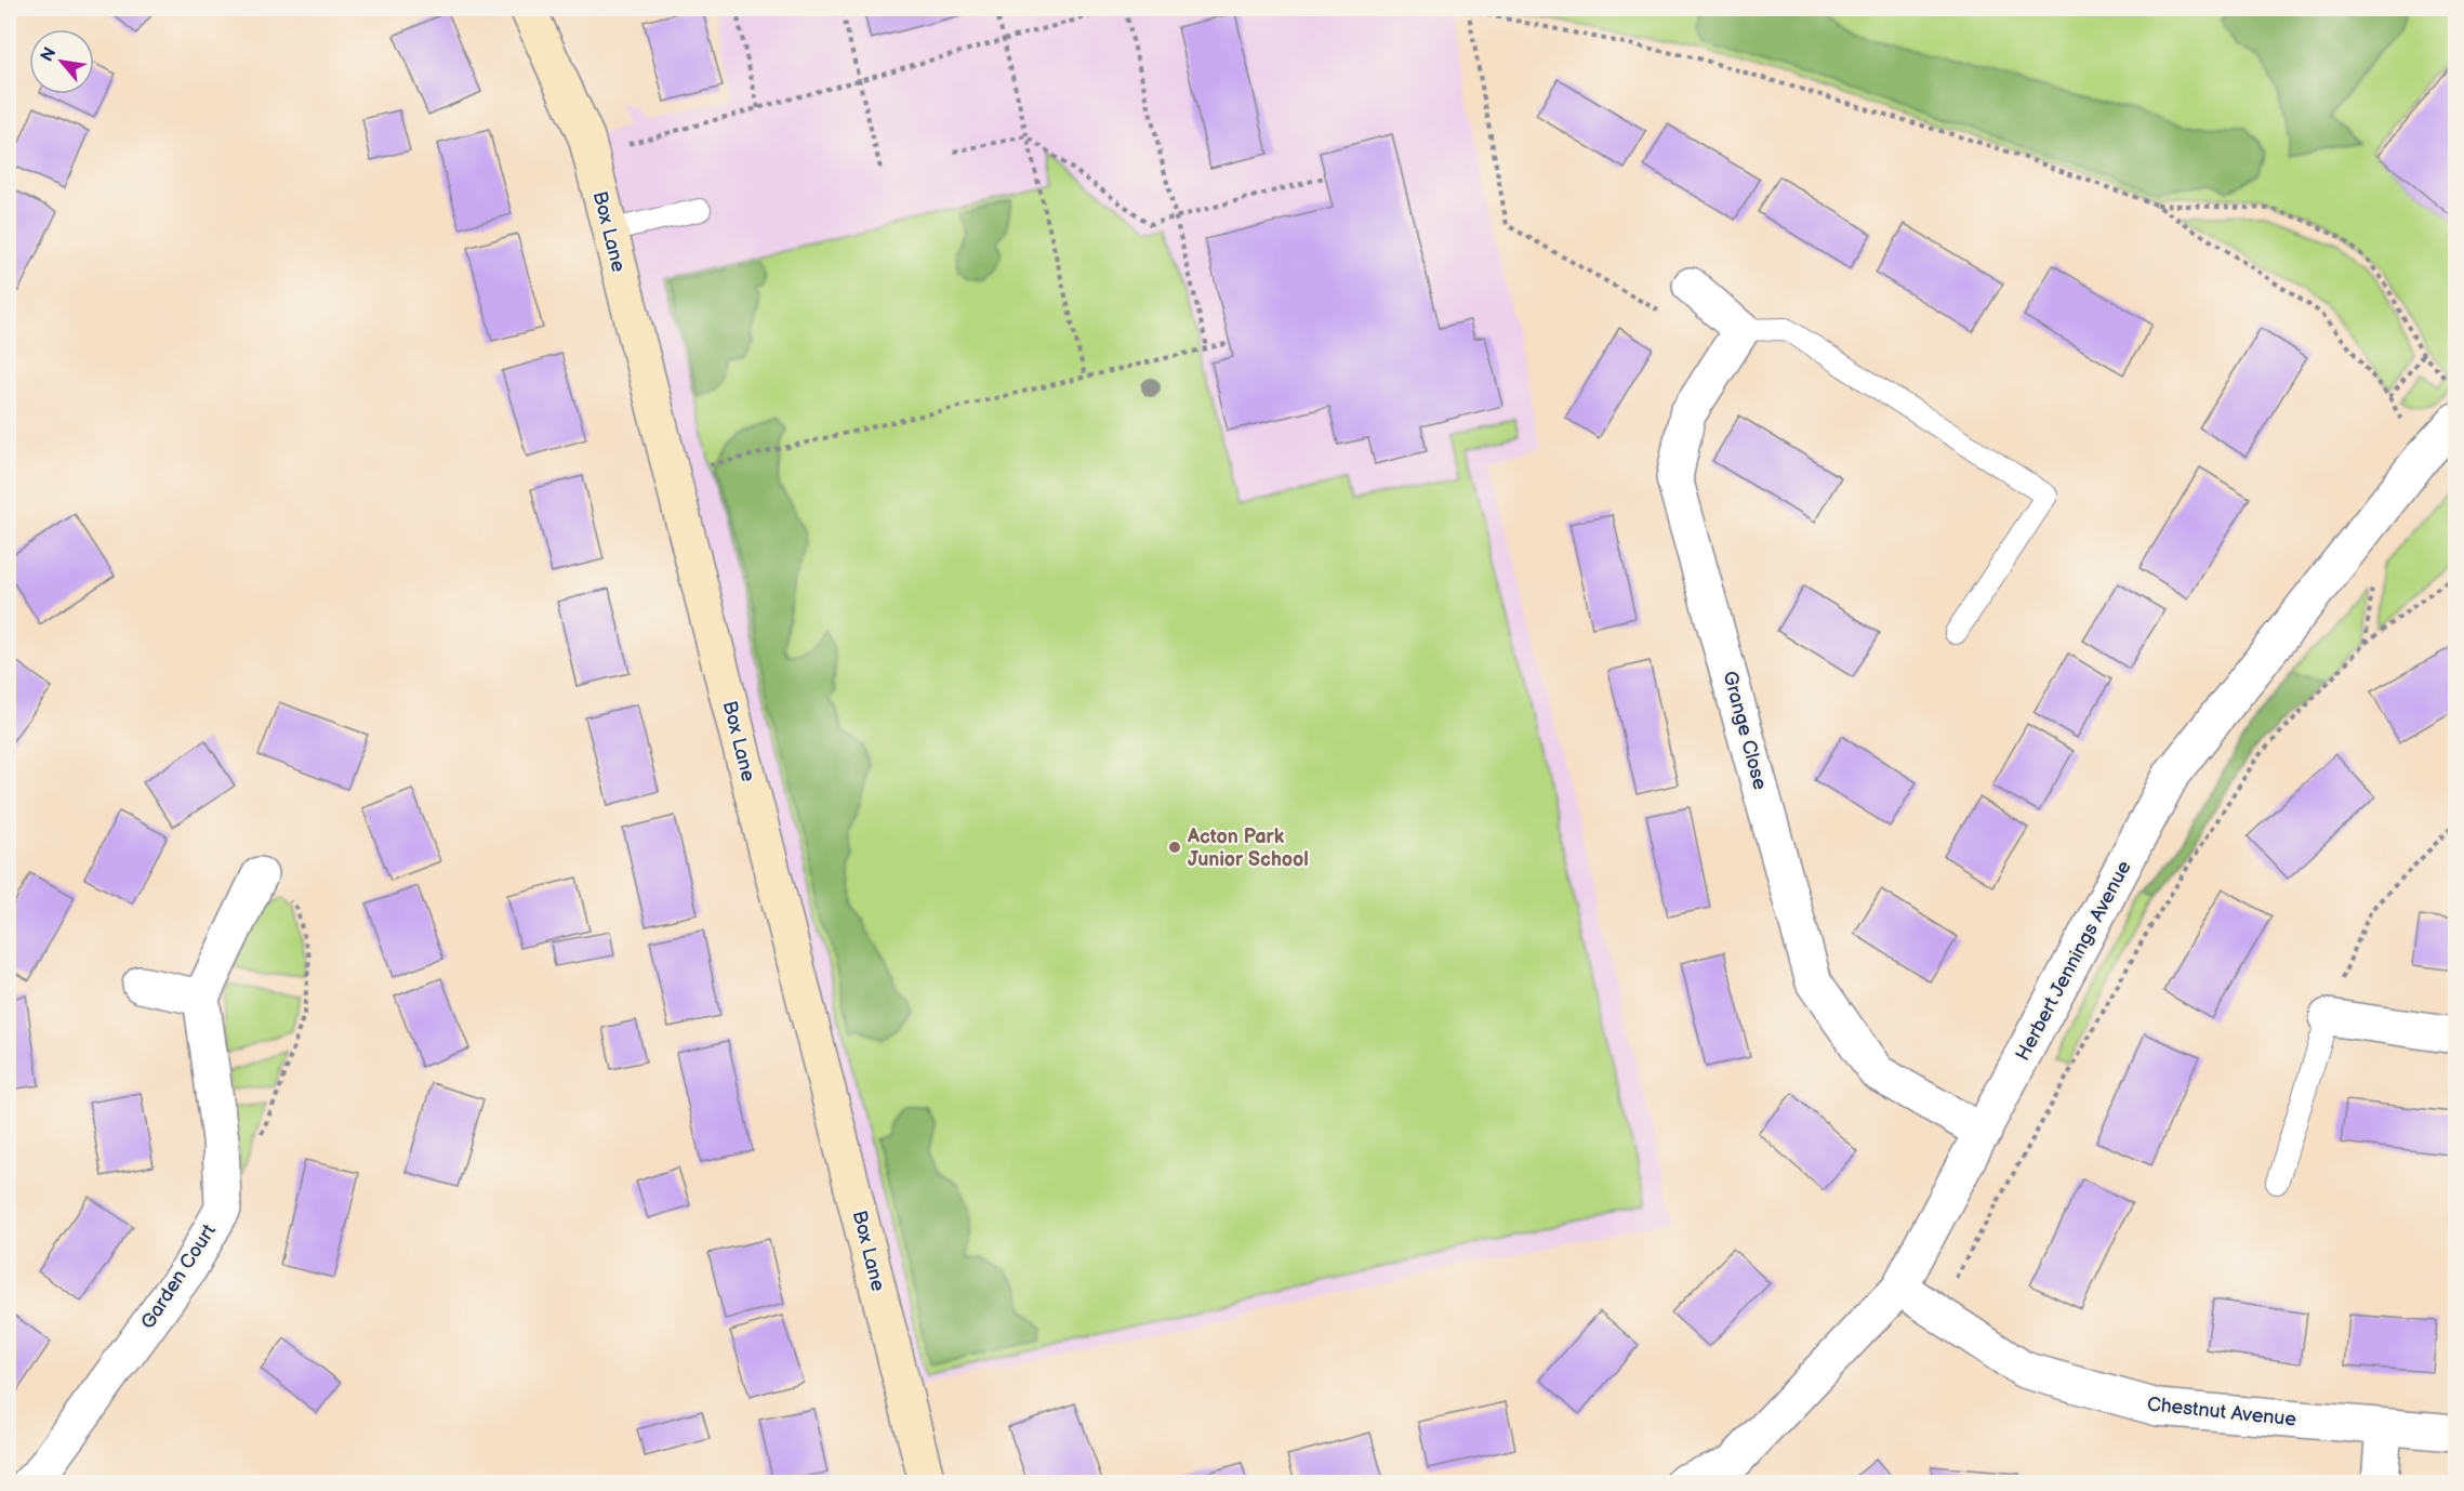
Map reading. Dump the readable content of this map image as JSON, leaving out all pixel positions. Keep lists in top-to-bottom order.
{
  "streets": {
    "street": [
      "Box Lane",
      "Grange Close",
      "Herbert Jennings Avenue",
      "Garden Court",
      "Chestnut Avenue"
    ]
  },
  "crossings": [
    ["Grange Close", "Herbert Jennings Avenue"],
    ["Herbert Jennings Avenue", "Chestnut Avenue"]
  ],
  "places": ["Acton Park Junior School"],
  "north": "top left"
}
